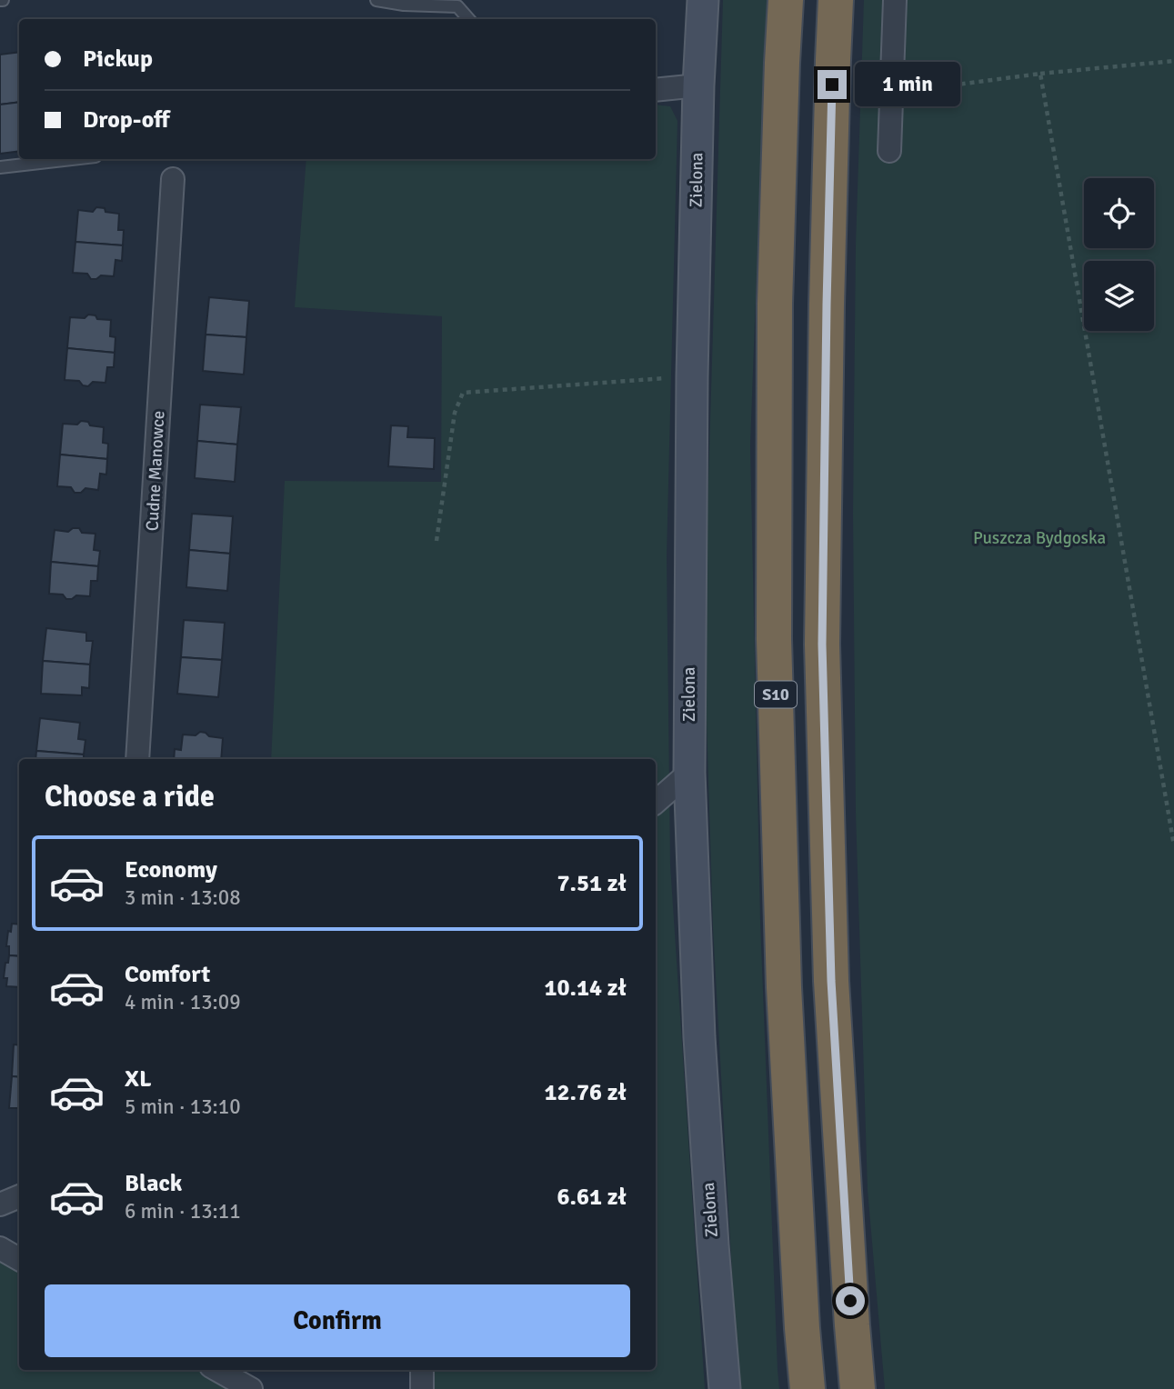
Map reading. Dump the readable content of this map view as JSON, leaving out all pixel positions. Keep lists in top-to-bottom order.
{
  "streets": {
    "highway": ["S10"],
    "street": ["Zielona", "Cudne Manowce"]
  },
  "parks": ["Puszcza Bydgoska"],
  "page": {
    "banner": ["Pickup", "Drop-off"],
    "bubble": "1 min",
    "heading": "Choose a ride",
    "list": [
      {
        "name": "Economy",
        "note": "3 min · 13:08",
        "value": "7.51 zł"
      },
      {
        "name": "Comfort",
        "note": "4 min · 13:09",
        "value": "10.14 zł"
      },
      {
        "name": "XL",
        "note": "5 min · 13:10",
        "value": "12.76 zł"
      },
      {
        "name": "Black",
        "note": "6 min · 13:11",
        "value": "6.61 zł"
      }
    ],
    "buttons": "Confirm"
  }
}
